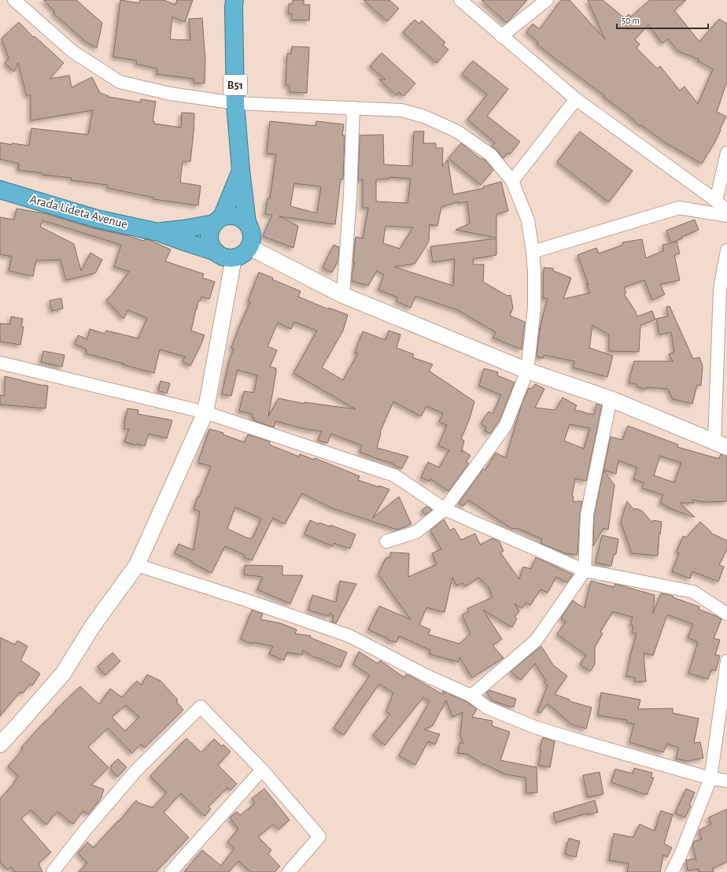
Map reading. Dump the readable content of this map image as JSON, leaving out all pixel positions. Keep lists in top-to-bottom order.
{
  "streets": {
    "highway": ["B51", "Arada Lideta Avenue"]
  },
  "crossings": [
    ["B51", "Arada Lideta Avenue"]
  ],
  "scale_bar": "50 m"
}
